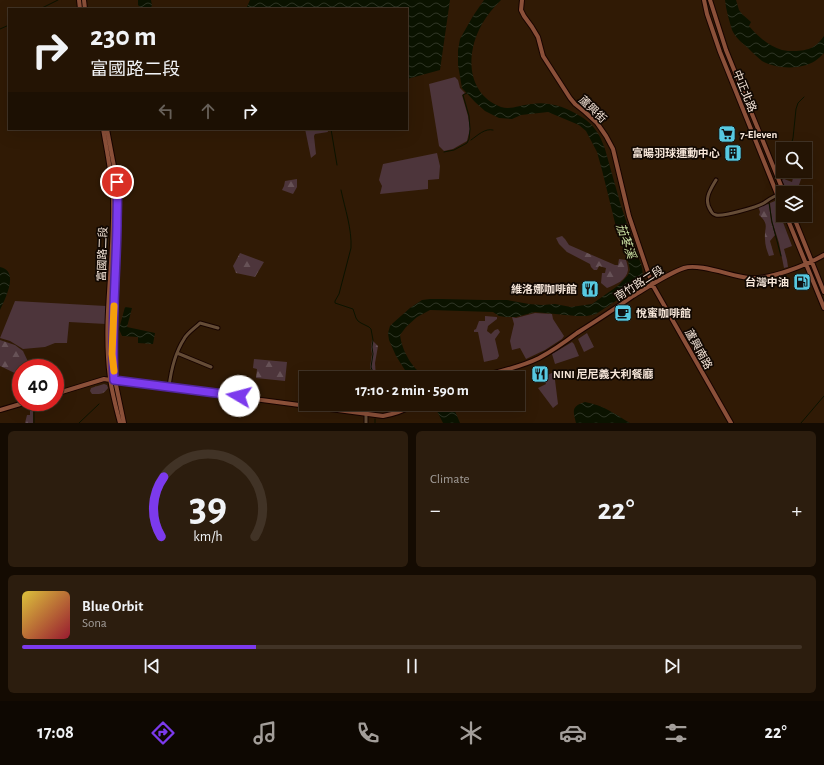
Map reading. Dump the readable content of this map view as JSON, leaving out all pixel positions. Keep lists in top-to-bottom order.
{
  "streets": {
    "street": [
      "中正北路",
      "蘆興街",
      "富國路二段",
      "南竹路二段",
      "蘆興南路"
    ]
  },
  "crossings": [
    ["蘆興街", "南竹路二段"],
    ["蘆興街", "蘆興南路"],
    ["南竹路二段", "蘆興南路"]
  ],
  "water": ["茄苳溪"],
  "places": {
    "supermarket": ["7-Eleven"],
    "building": ["富暘羽球運動中心"],
    "fuel station": ["台灣中油"],
    "restaurant": ["維洛娜咖啡館", "NINI 尼尼義大利餐廳"],
    "cafe": ["悅蜜咖啡館"]
  },
  "page": {
    "turn": ["230 m", "富國路二段"],
    "limit": "40",
    "trip": "17:10 · 2 min · 590 m",
    "tile": "Climate",
    "heat": ["−", "22°", "+"],
    "song": ["Blue Orbit", "Sona"],
    "tabs": ["17:08", "22°"],
    "gauge": ["39", "km/h"]
  }
}
